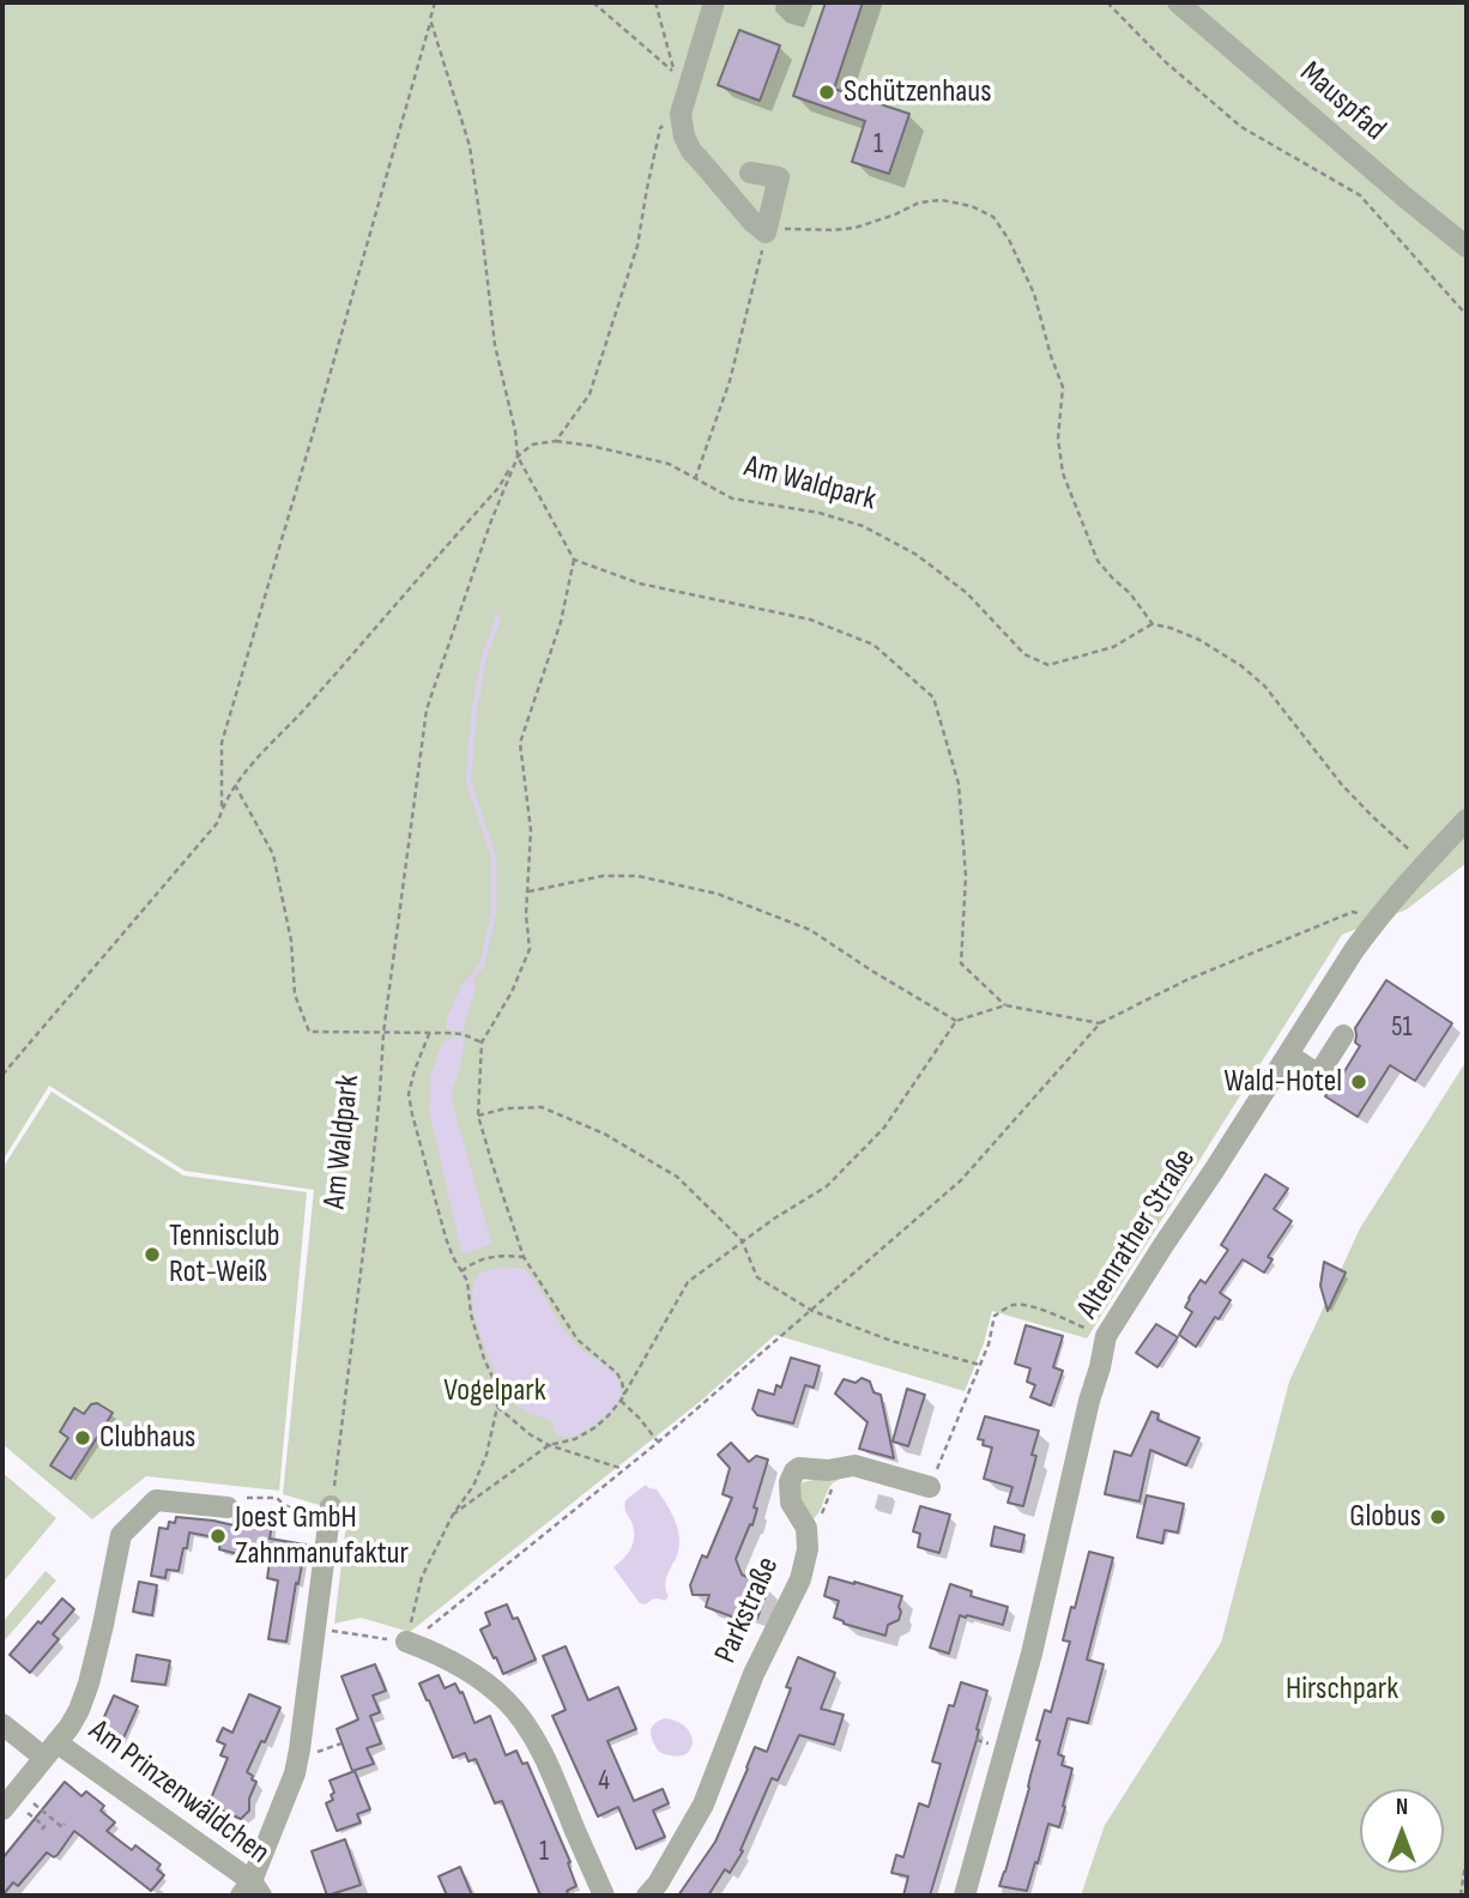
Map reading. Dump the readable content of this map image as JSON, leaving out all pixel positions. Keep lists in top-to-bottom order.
{
  "streets": {
    "street": [
      "Mauspfad",
      "Altenrather Straße",
      "Parkstraße",
      "Am Prinzenwäldchen"
    ],
    "path": ["Am Waldpark"]
  },
  "parks": ["Vogelpark", "Hirschpark"],
  "places": [
    "Schützenhaus",
    "Wald-Hotel",
    "Tennisclub Rot-Weiß",
    "Clubhaus",
    "Globus",
    "Joest GmbH Zahnmanufaktur"
  ],
  "house_numbers": [
    "1",
    "51",
    "4",
    "1"
  ],
  "north": "top"
}
